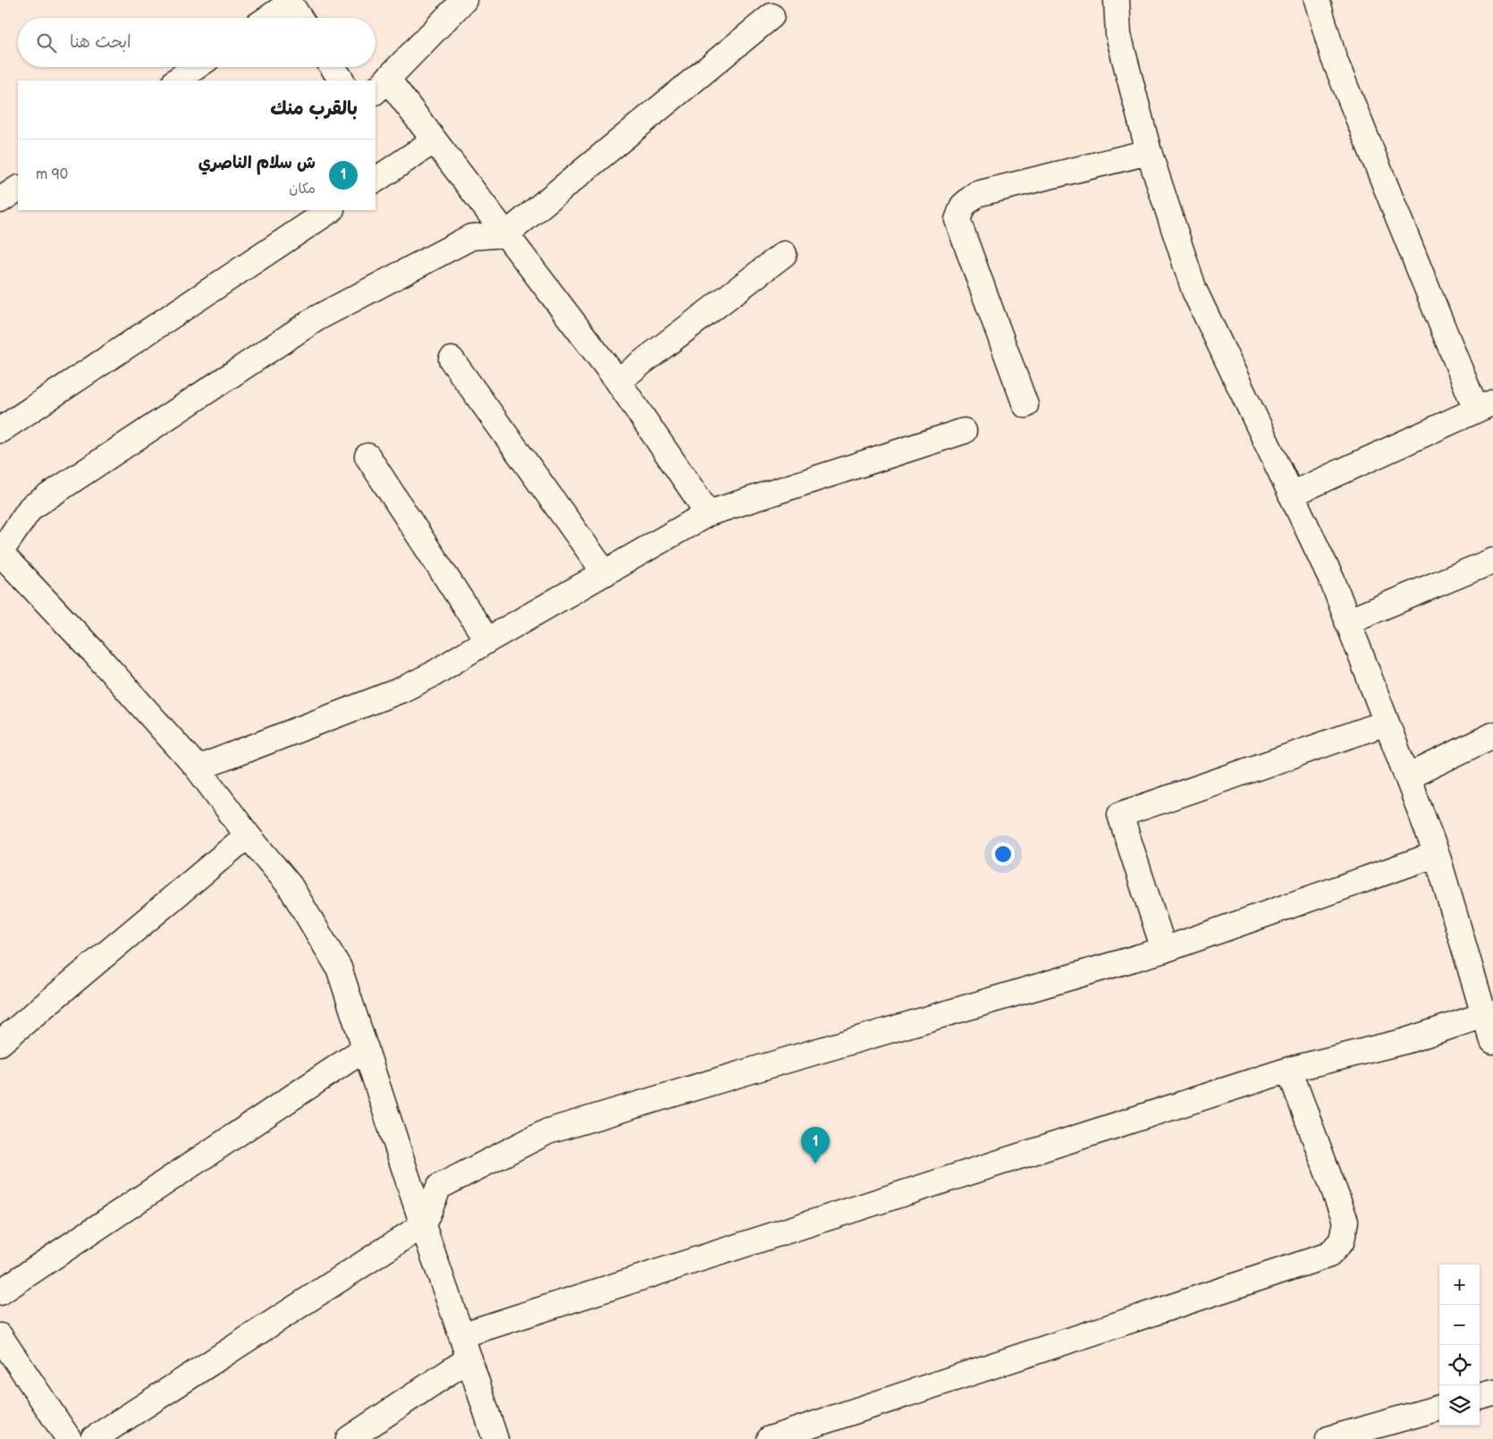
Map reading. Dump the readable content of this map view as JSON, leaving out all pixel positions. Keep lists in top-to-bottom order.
{
  "page": {
    "search": "ابحث هنا",
    "heading": "بالقرب منك",
    "list": [
      {
        "mark": "1",
        "name": "ش سلام الناصري",
        "note": "مكان",
        "value": "90 m"
      }
    ],
    "pins": "1",
    "map_buttons": ["+", "−"]
  }
}
